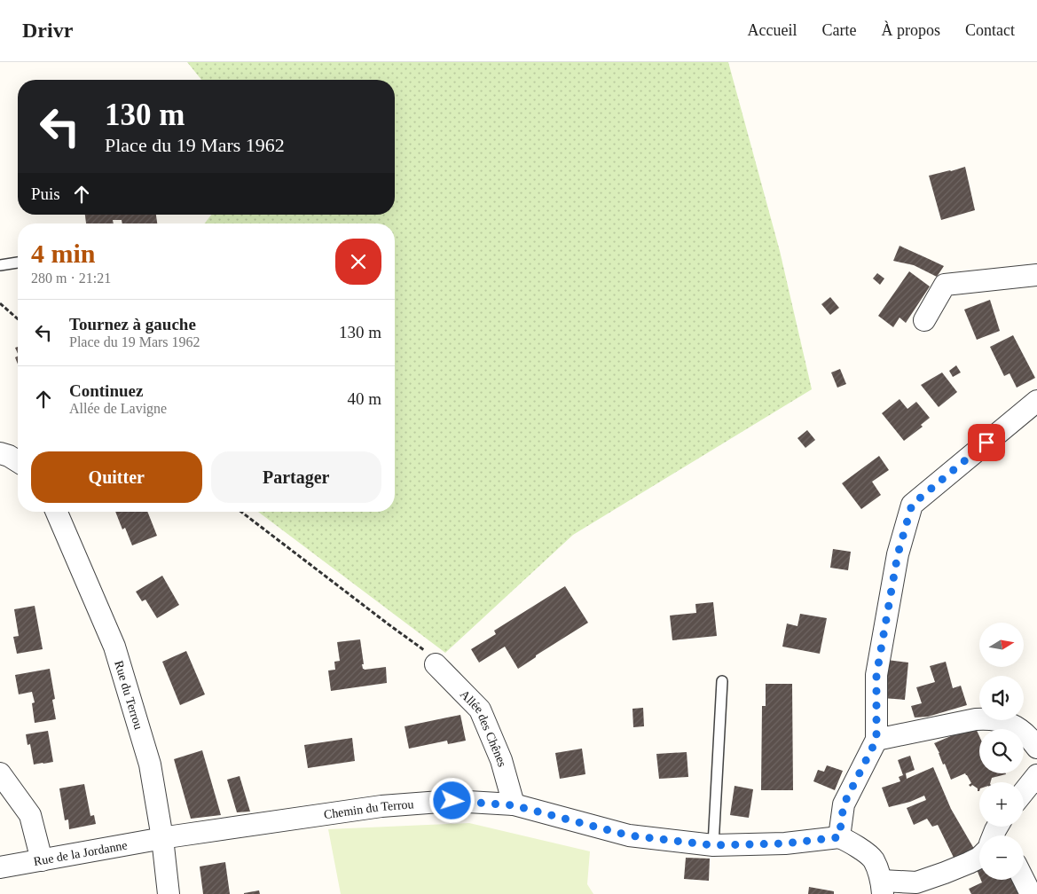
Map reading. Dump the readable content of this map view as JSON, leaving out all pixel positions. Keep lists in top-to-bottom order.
{
  "streets": {
    "street": [
      "Rue du Terrou",
      "Allée des Chênes",
      "Chemin du Terrou",
      "Rue de la Jordanne"
    ]
  },
  "crossings": [
    ["Rue du Terrou", "Chemin du Terrou"],
    ["Rue du Terrou", "Rue de la Jordanne"],
    ["Allée des Chênes", "Chemin du Terrou"],
    ["Chemin du Terrou", "Rue de la Jordanne"]
  ],
  "north": "right",
  "page": {
    "header": "Drivr",
    "nav": [
      "Accueil",
      "Carte",
      "À propos",
      "Contact"
    ],
    "turn": ["130 m", "Place du 19 Mars 1962"],
    "then": "Puis",
    "heading": ["4 min", "280 m · 21:21"],
    "list": [
      {
        "name": "Tournez à gauche",
        "note": "Place du 19 Mars 1962",
        "value": "130 m"
      },
      {
        "name": "Continuez",
        "note": "Allée de Lavigne",
        "value": "40 m"
      }
    ],
    "buttons": ["Quitter", "Partager"],
    "map_buttons": ["+", "−"]
  }
}
